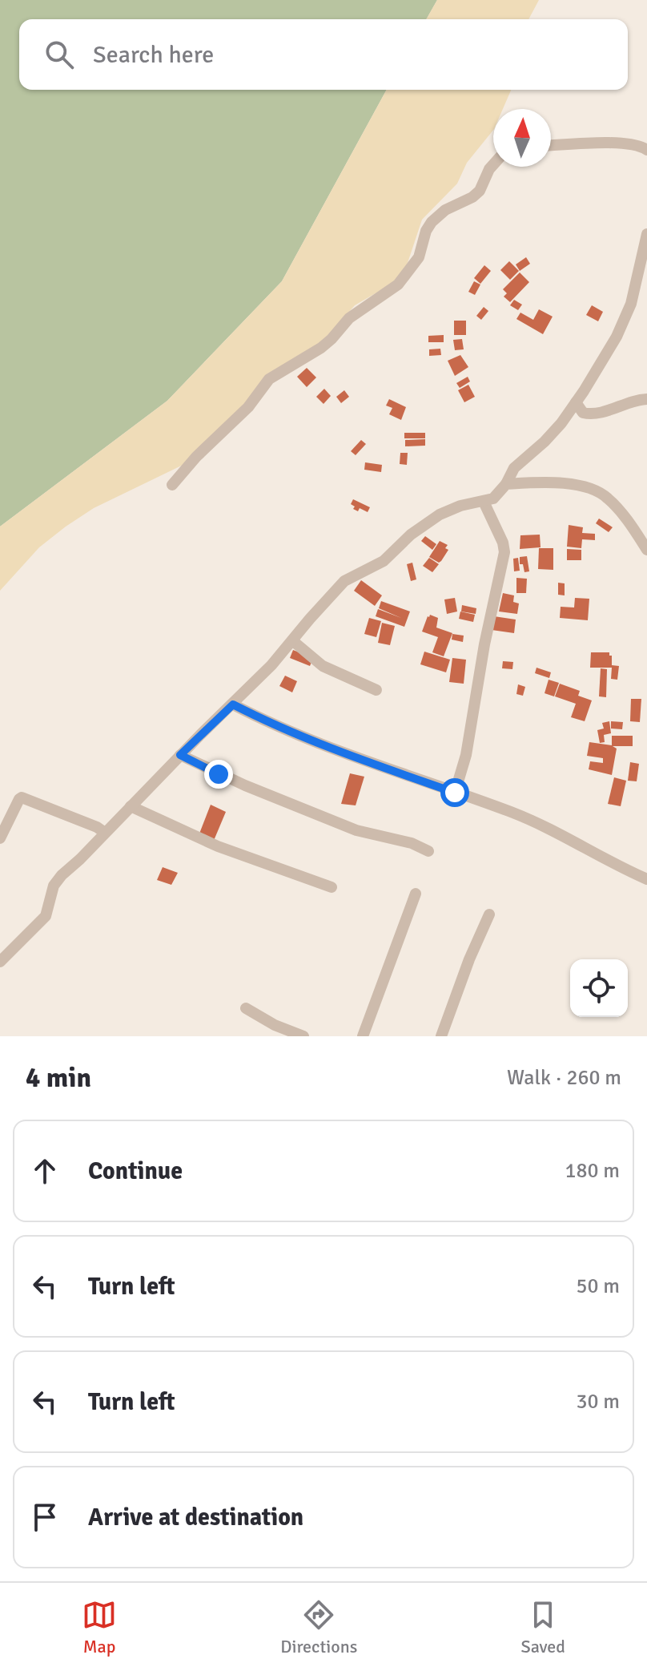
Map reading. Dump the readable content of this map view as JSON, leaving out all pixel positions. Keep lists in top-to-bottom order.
{
  "north": "top",
  "page": {
    "search": "Search here",
    "heading": ["4 min", "Walk · 260 m"],
    "list": [
      ["Continue", "180 m"],
      ["Turn left", "50 m"],
      ["Turn left", "30 m"],
      "Arrive at destination"
    ],
    "nav": ["Map", "Directions", "Saved"]
  }
}
